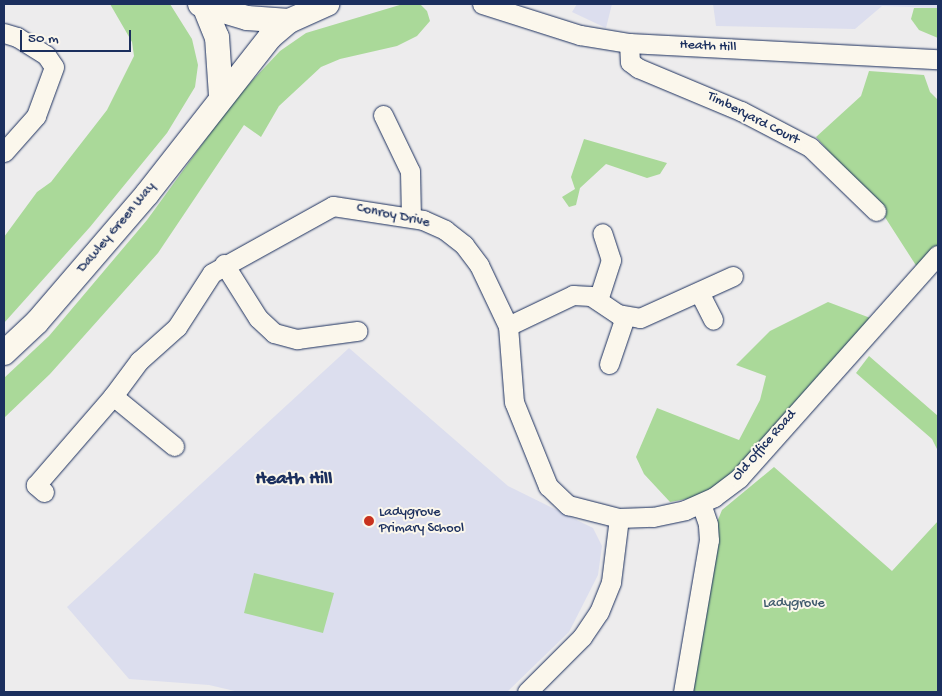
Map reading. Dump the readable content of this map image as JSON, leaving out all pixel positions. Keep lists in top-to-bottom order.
{
  "streets": {
    "main road": ["Dawley Green Way"],
    "street": [
      "Heath Hill",
      "Timberyard Court",
      "Conroy Drive",
      "Old Office Road"
    ]
  },
  "crossings": [
    ["Heath Hill", "Timberyard Court"],
    ["Conroy Drive", "Old Office Road"]
  ],
  "districts": ["Heath Hill"],
  "parks": ["Ladygrove"],
  "places": ["Ladygrove Primary School"],
  "scale_bar": "50 m"
}
